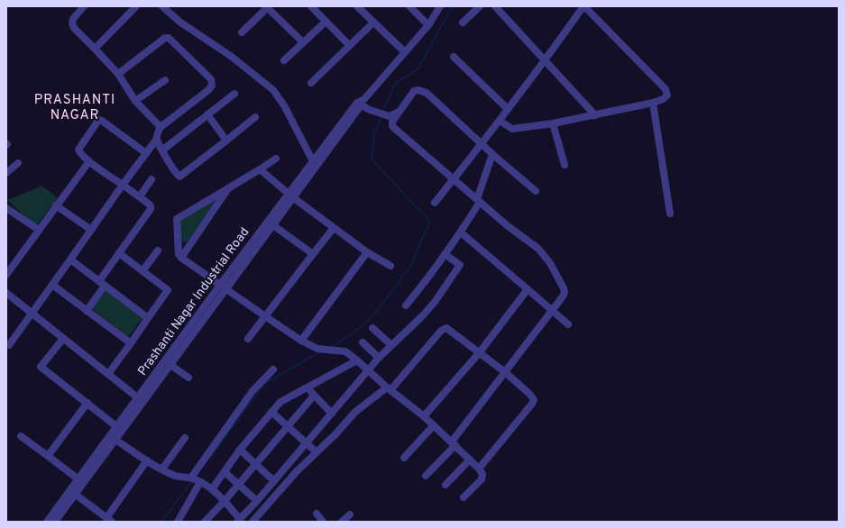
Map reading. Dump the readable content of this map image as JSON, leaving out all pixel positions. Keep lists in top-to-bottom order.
{
  "streets": {
    "street": ["Prashanti Nagar Industrial Road"]
  },
  "districts": ["PRASHANTI NAGAR"]
}
